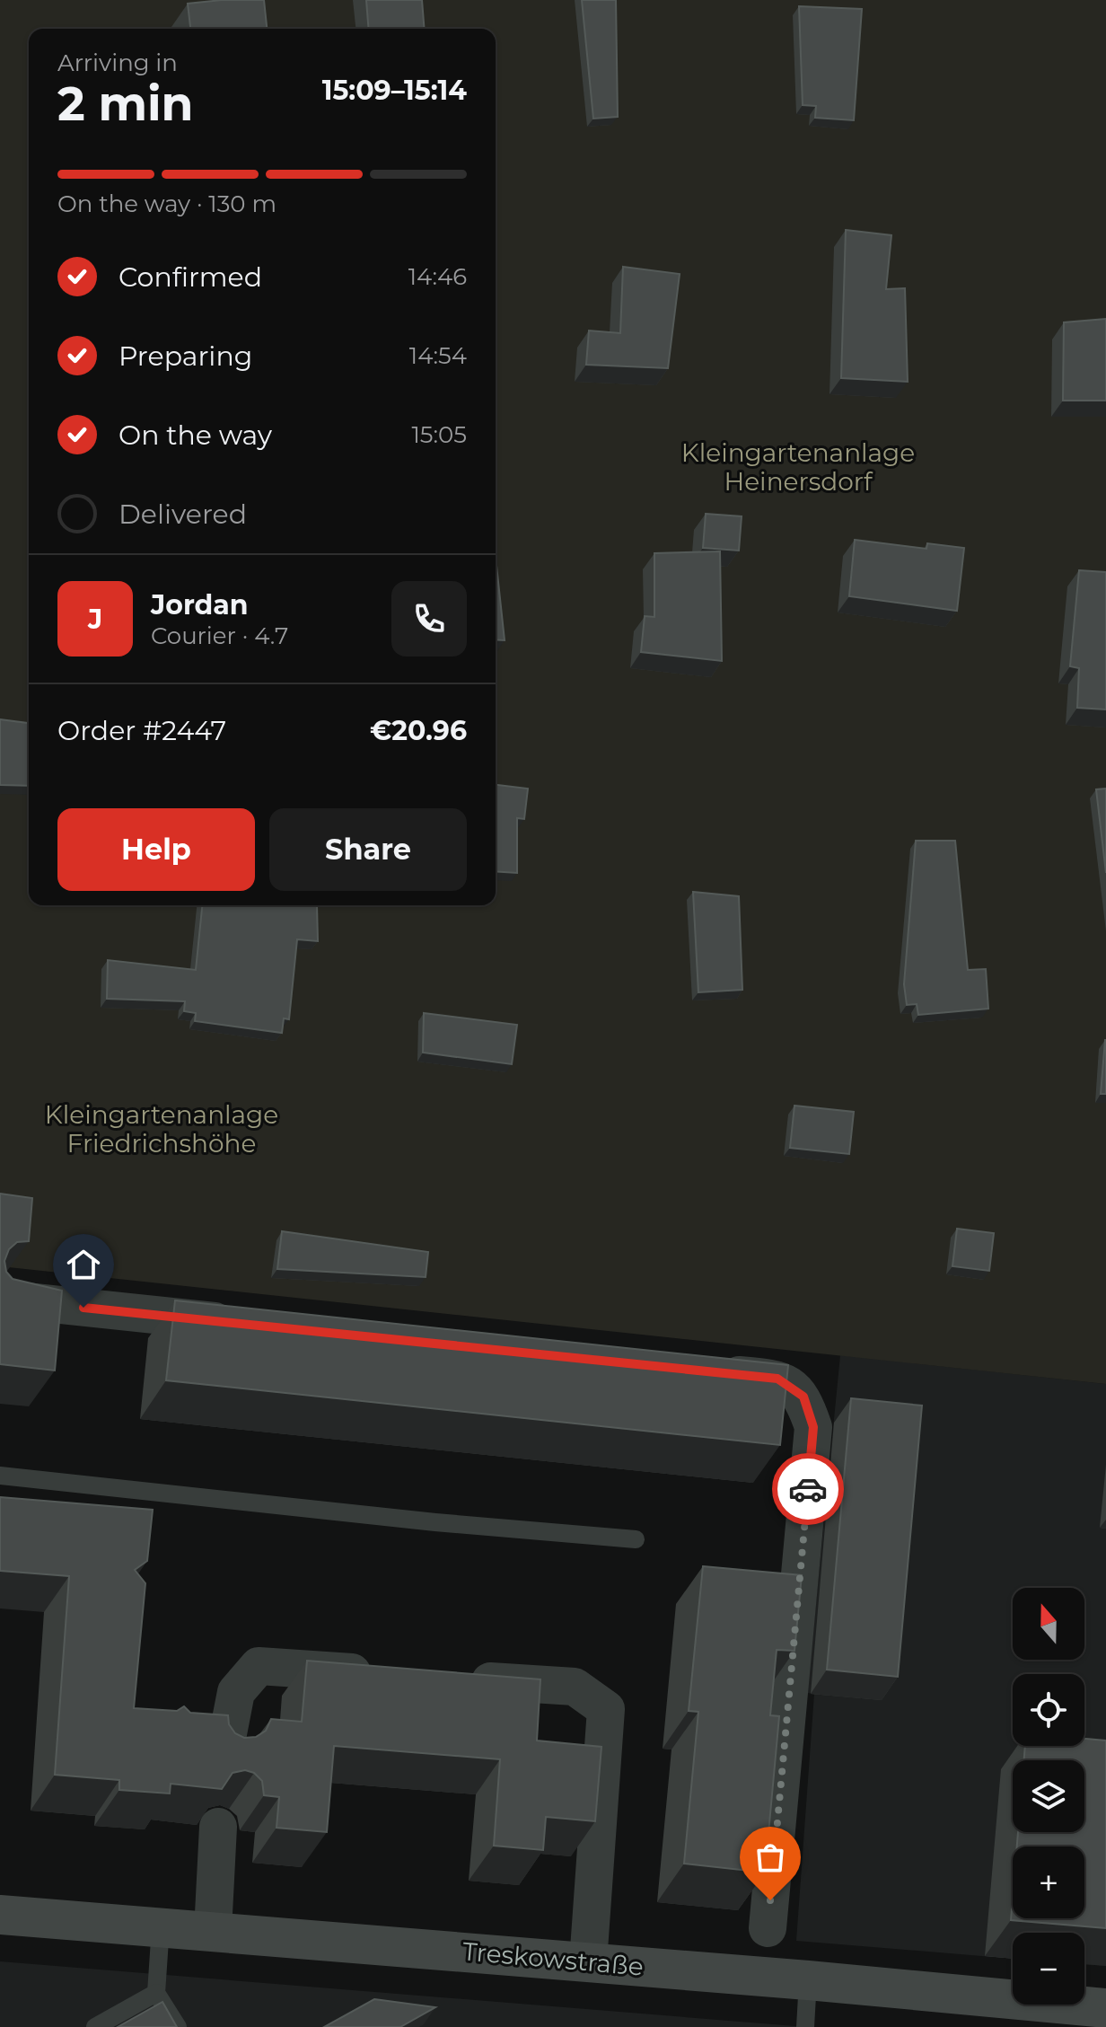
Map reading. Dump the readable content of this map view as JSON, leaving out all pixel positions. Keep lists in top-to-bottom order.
{
  "streets": {
    "street": ["Treskowstraße"]
  },
  "parks": ["Kleingartenanlage Heinersdorf", "Kleingartenanlage Friedrichshöhe"],
  "north": "top",
  "page": {
    "heading": ["2 min", "Arriving in", "15:09–15:14"],
    "panel": [
      "Jordan",
      "Courier · 4.7",
      "Order #2447",
      "€20.96"
    ],
    "bar": "On the way · 130 m",
    "list": [
      ["Confirmed", "14:46"],
      ["Preparing", "14:54"],
      ["On the way", "15:05"],
      "Delivered"
    ],
    "round": "J",
    "buttons": ["Help", "Share"],
    "map_buttons": ["+", "−"]
  }
}
